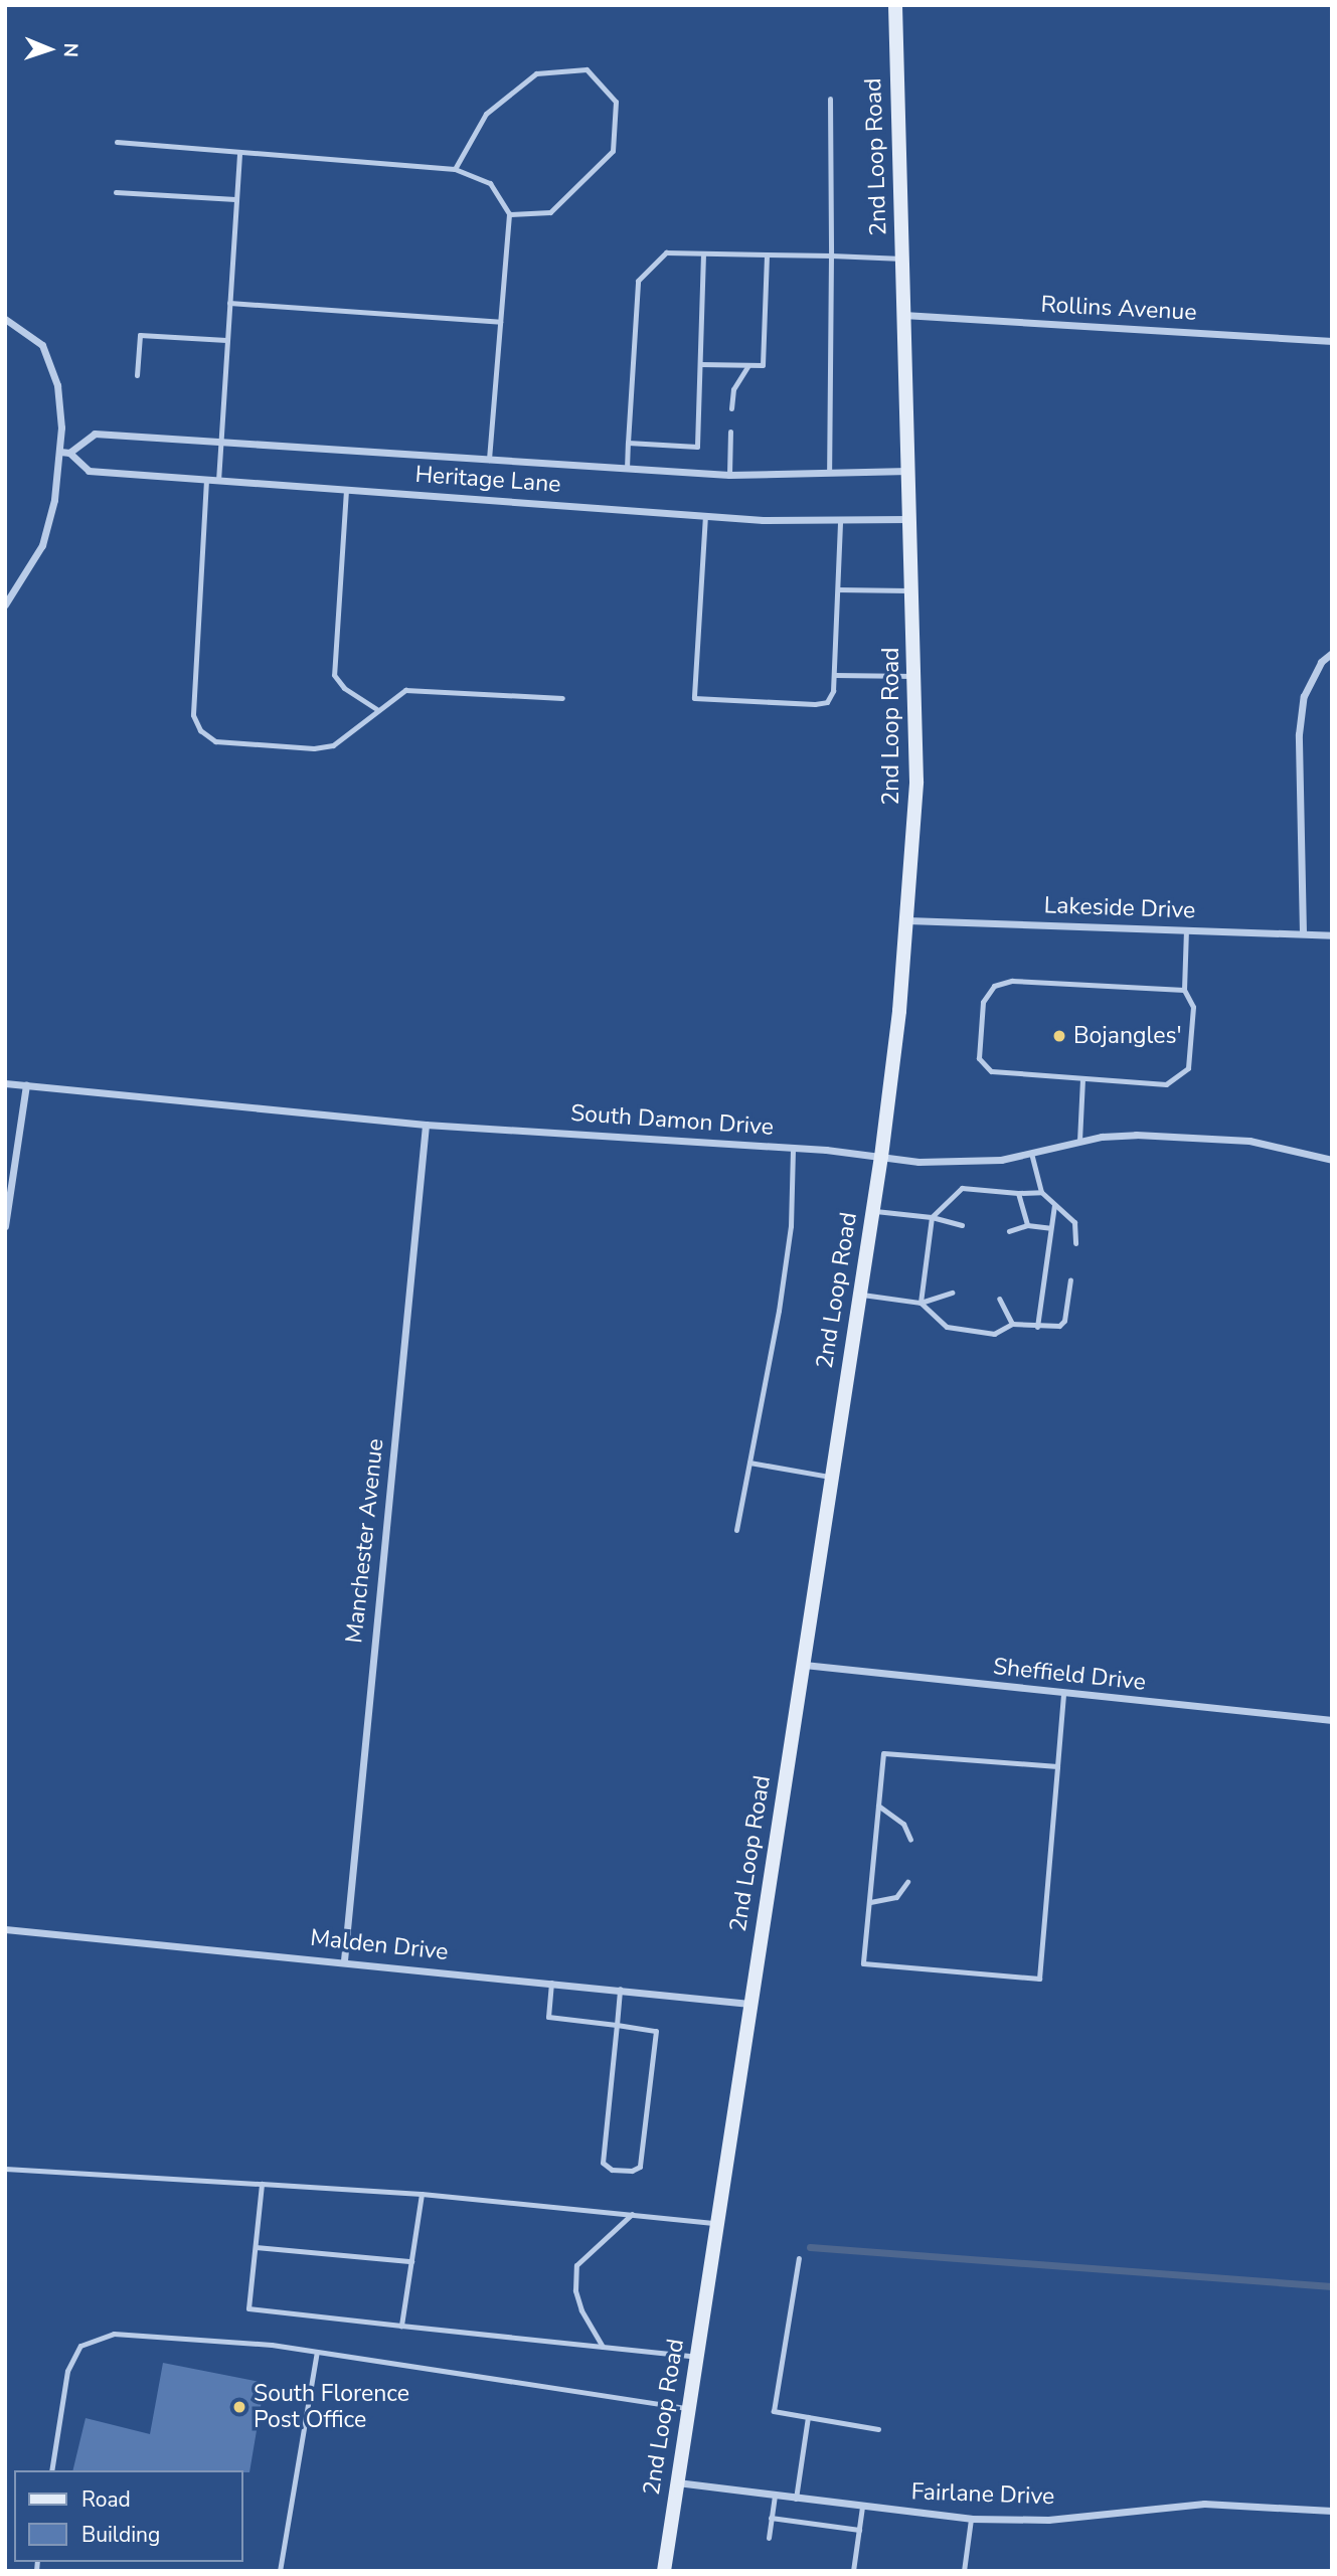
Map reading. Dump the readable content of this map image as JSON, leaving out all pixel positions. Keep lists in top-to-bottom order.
{
  "streets": {
    "main road": ["2nd Loop Road"],
    "street": [
      "Rollins Avenue",
      "Heritage Lane",
      "Lakeside Drive",
      "South Damon Drive",
      "Manchester Avenue",
      "Sheffield Drive",
      "Malden Drive",
      "Fairlane Drive"
    ]
  },
  "crossings": [
    ["2nd Loop Road", "Rollins Avenue"],
    ["2nd Loop Road", "Heritage Lane"],
    ["2nd Loop Road", "Lakeside Drive"],
    ["2nd Loop Road", "South Damon Drive"],
    ["2nd Loop Road", "Sheffield Drive"],
    ["2nd Loop Road", "Malden Drive"],
    ["2nd Loop Road", "Fairlane Drive"],
    ["South Damon Drive", "Manchester Avenue"],
    ["Manchester Avenue", "Malden Drive"]
  ],
  "places": ["Bojangles'", "South Florence Post Office"],
  "legend": ["Road", "Building"],
  "north": "right"
}
